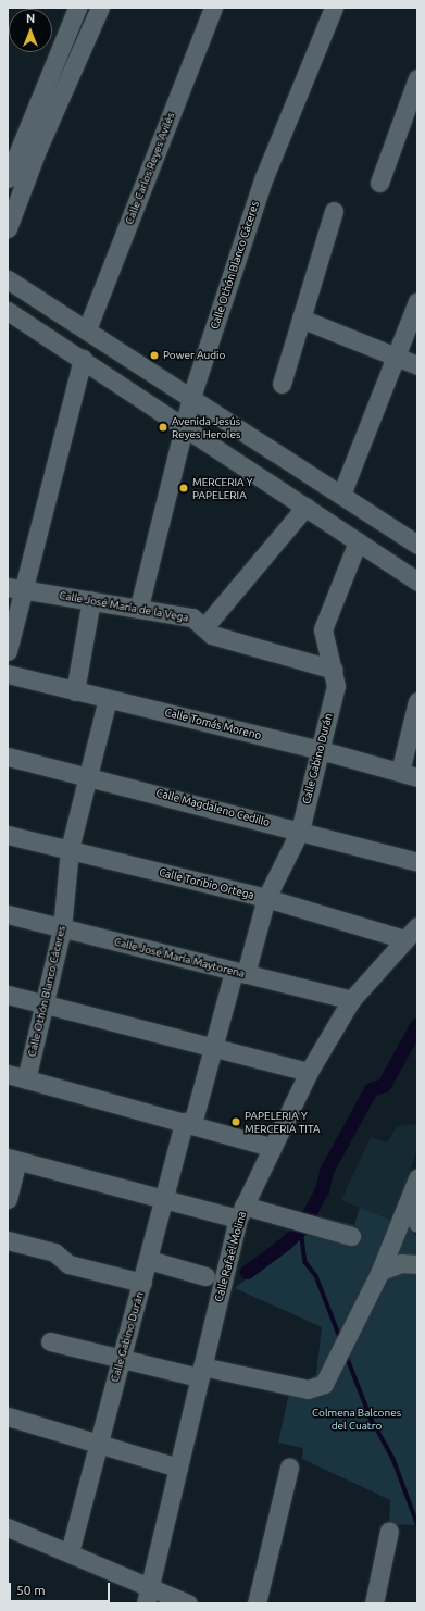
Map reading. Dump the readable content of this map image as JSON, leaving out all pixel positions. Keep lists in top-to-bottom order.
{
  "streets": {
    "street": [
      "Calle Carlos Reyes Avilés",
      "Calle Othón Blanco Cáceres",
      "Calle José María de la Vega",
      "Calle Tomás Moreno",
      "Calle Gabino Durán",
      "Calle Magdaleno Cedillo",
      "Calle Toribio Ortega",
      "Calle José María Maytorena",
      "Calle Rafaél Molina"
    ]
  },
  "crossings": [
    ["Calle Othón Blanco Cáceres", "Calle José María de la Vega"],
    ["Calle Othón Blanco Cáceres", "Calle Tomás Moreno"],
    ["Calle Othón Blanco Cáceres", "Calle Magdaleno Cedillo"],
    ["Calle Othón Blanco Cáceres", "Calle Toribio Ortega"],
    ["Calle Othón Blanco Cáceres", "Calle José María Maytorena"],
    ["Calle José María de la Vega", "Calle Gabino Durán"],
    ["Calle Tomás Moreno", "Calle Gabino Durán"],
    ["Calle Gabino Durán", "Calle Magdaleno Cedillo"],
    ["Calle Gabino Durán", "Calle Toribio Ortega"],
    ["Calle Gabino Durán", "Calle José María Maytorena"],
    ["Calle Toribio Ortega", "Calle Rafaél Molina"],
    ["Calle José María Maytorena", "Calle Rafaél Molina"]
  ],
  "parks": ["Colmena Balcones del Cuatro"],
  "places": [
    "Power Audio",
    "Avenida Jesús Reyes Heroles",
    "MERCERIA Y PAPELERIA",
    "PAPELERIA Y MERCERIA TITA"
  ],
  "scale_bar": "50 m",
  "north": "top"
}
